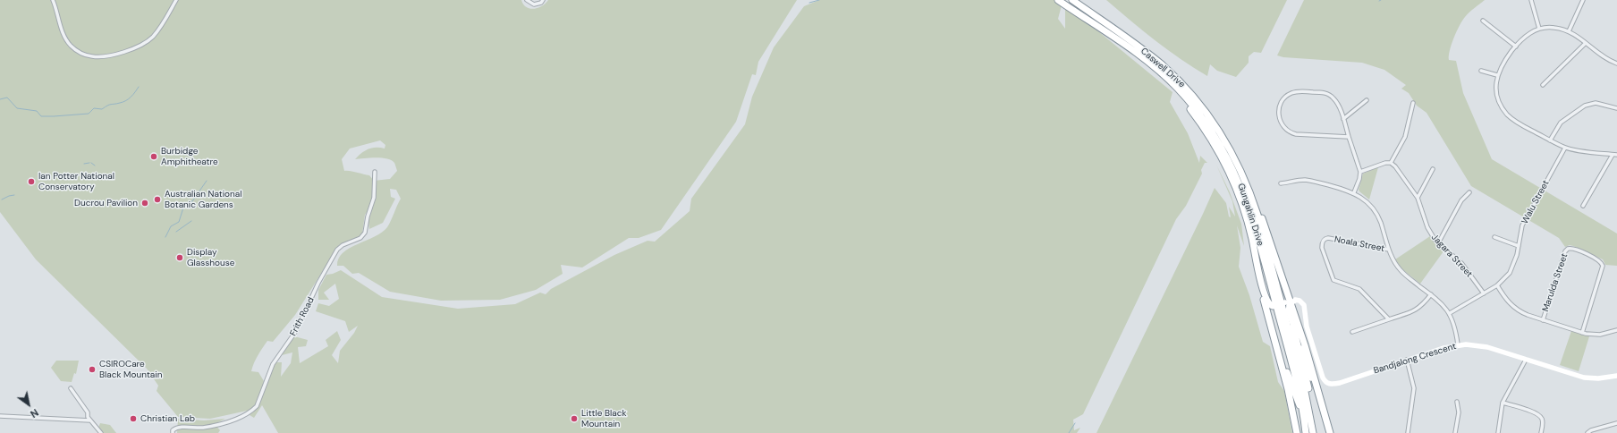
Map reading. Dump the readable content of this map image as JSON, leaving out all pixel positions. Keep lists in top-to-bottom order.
{
  "streets": {
    "highway": ["Caswell Drive", "Gungahlin Drive"],
    "street": [
      "Walu Street",
      "Noala Street",
      "Jagara Street",
      "Marulda Street",
      "Frith Road",
      "Bandjalong Crescent"
    ]
  },
  "crossings": [
    ["Caswell Drive", "Gungahlin Drive"],
    ["Walu Street", "Jagara Street"]
  ],
  "places": [
    "Burbidge Amphitheatre",
    "Ian Potter National Conservatory",
    "Australian National Botanic Gardens",
    "Ducrou Pavilion",
    "Display Glasshouse",
    "CSIROCare Black Mountain",
    "Christian Lab",
    "Little Black Mountain"
  ],
  "north": "bottom right"
}
